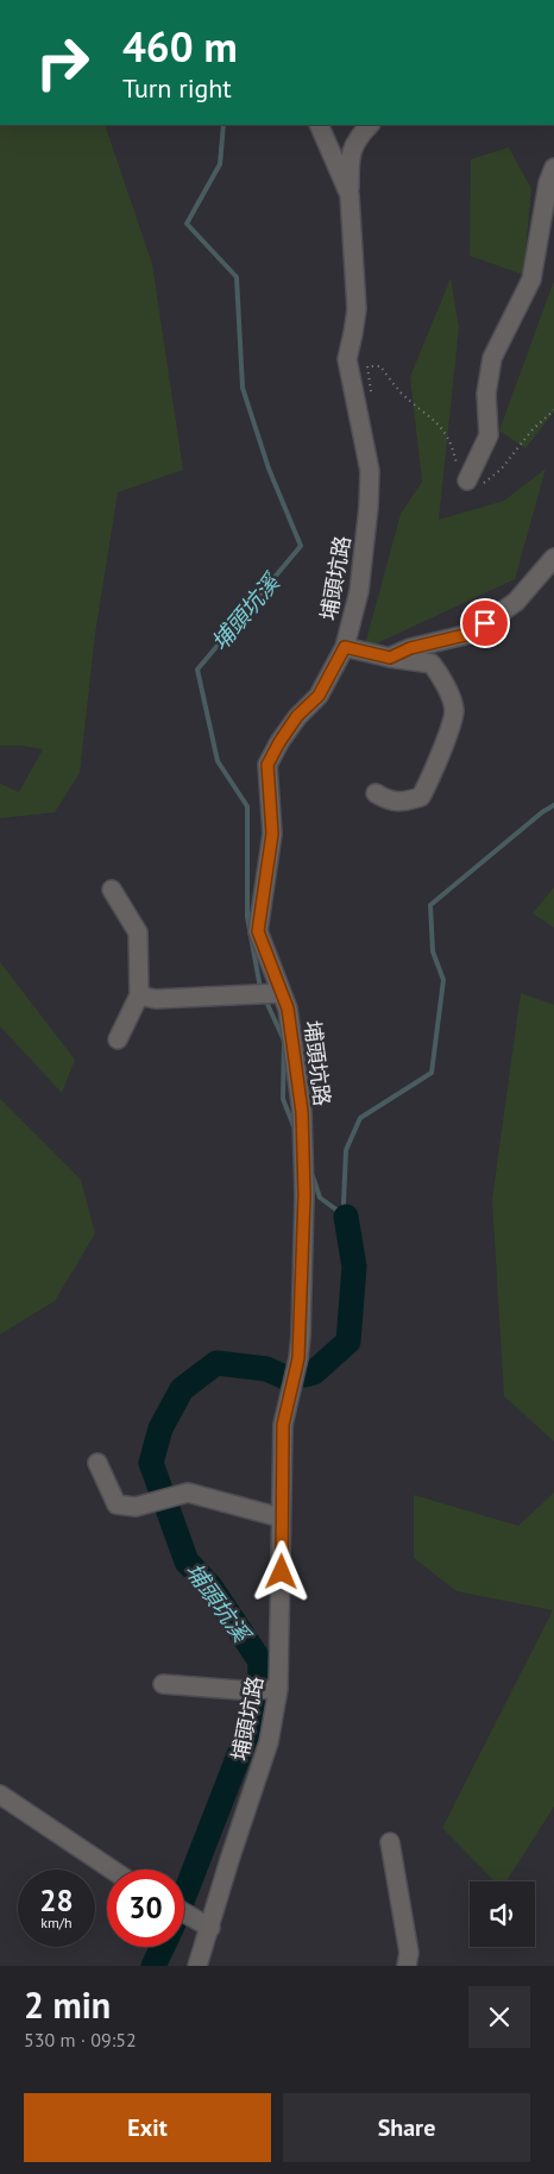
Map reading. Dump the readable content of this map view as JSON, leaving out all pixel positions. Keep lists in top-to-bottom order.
{
  "streets": {
    "street": ["埔頭坑路"]
  },
  "water": ["埔頭坑溪"],
  "page": {
    "turn": ["460 m", "Turn right"],
    "speed": "28 km/h",
    "limit": "30",
    "heading": ["2 min", "530 m · 09:52"],
    "buttons": ["Exit", "Share"]
  }
}
